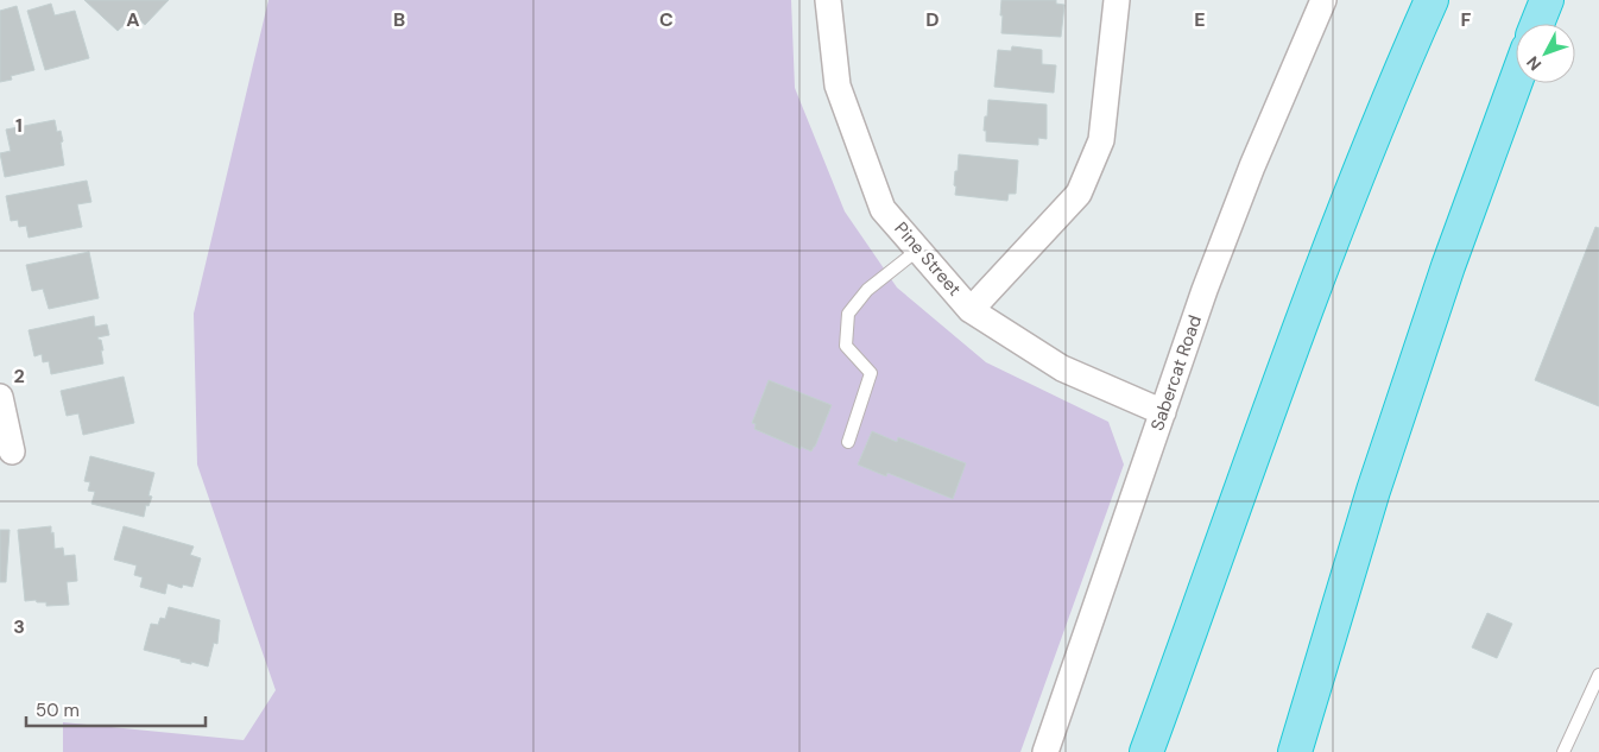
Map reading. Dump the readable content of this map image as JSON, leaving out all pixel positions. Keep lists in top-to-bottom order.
{
  "streets": {
    "street": ["Pine Street", "Sabercat Road"]
  },
  "crossings": [
    ["Pine Street", "Sabercat Road"]
  ],
  "scale_bar": "50 m",
  "north": "bottom left",
  "grid": {
    "columns": [
      "A",
      "B",
      "C",
      "D",
      "E",
      "F"
    ],
    "rows": ["1", "2", "3"]
  }
}
